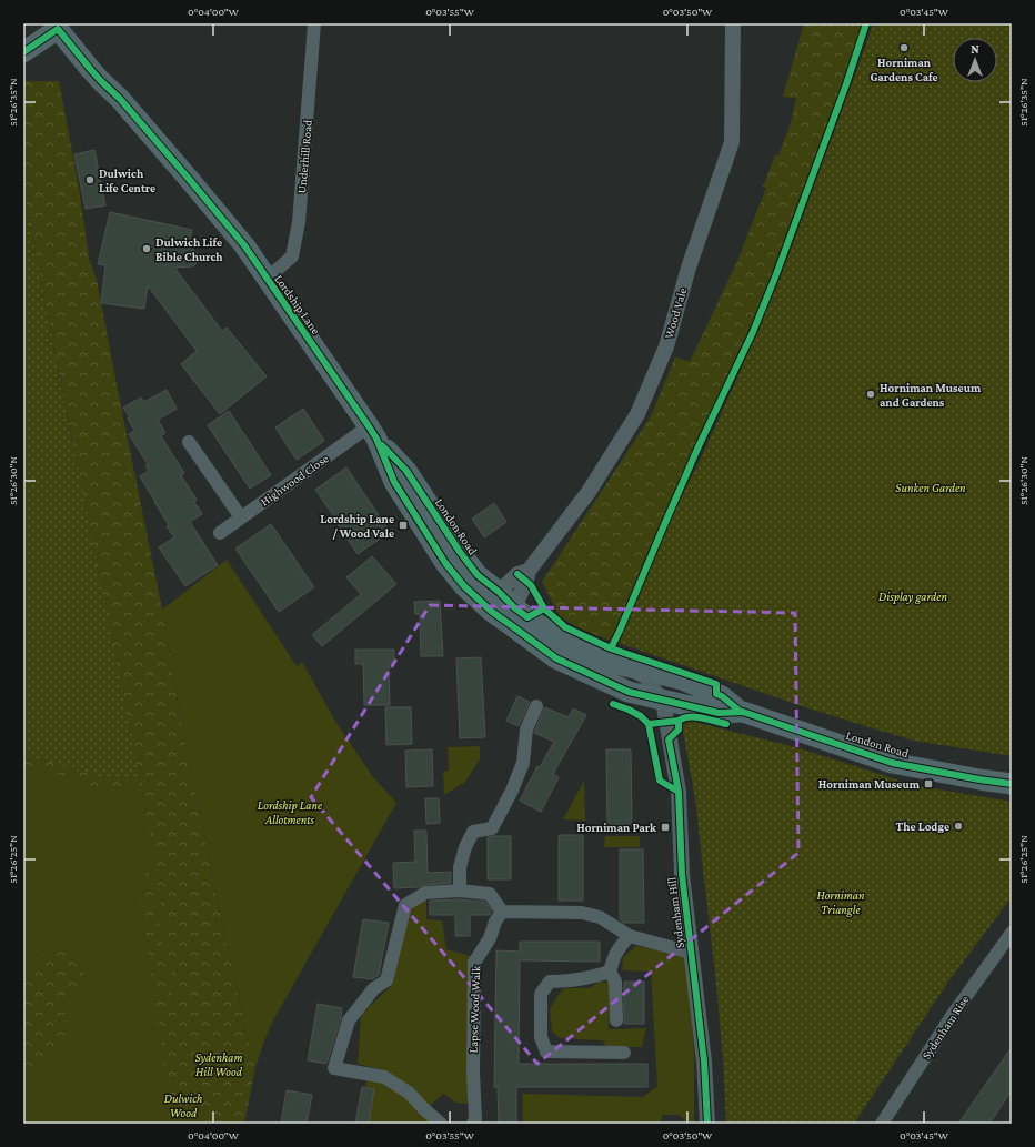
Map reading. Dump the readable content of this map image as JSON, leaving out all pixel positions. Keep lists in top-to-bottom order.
{
  "streets": {
    "highway": ["Lordship Lane", "London Road"],
    "street": [
      "Underhill Road",
      "Wood Vale",
      "Highwood Close",
      "Sydenham Hill",
      "Lapse Wood Walk",
      "Sydenham Rise"
    ]
  },
  "crossings": [
    ["Underhill Road", "Lordship Lane"],
    ["Lordship Lane", "Highwood Close"],
    ["Lordship Lane", "London Road"],
    ["Wood Vale", "London Road"],
    ["Highwood Close", "London Road"],
    ["London Road", "Sydenham Hill"]
  ],
  "parks": [
    "Sunken Garden",
    "Display garden",
    "Lordship Lane Allotments",
    "Horniman Triangle",
    "Sydenham Hill Wood",
    "Dulwich Wood"
  ],
  "places": {
    "other": [
      "Horniman Gardens Cafe",
      "Dulwich Life Centre",
      "Dulwich Life Bible Church",
      "Horniman Museum and Gardens",
      "The Lodge"
    ],
    "transit": ["Lordship Lane / Wood Vale", "Horniman Museum", "Horniman Park"]
  },
  "north": "top",
  "coordinates": [
    "0°04'00\"W",
    "0°03'55\"W",
    "0°03'50\"W",
    "0°03'45\"W",
    "51°26'35\"N",
    "51°26'30\"N",
    "51°26'25\"N"
  ]
}
